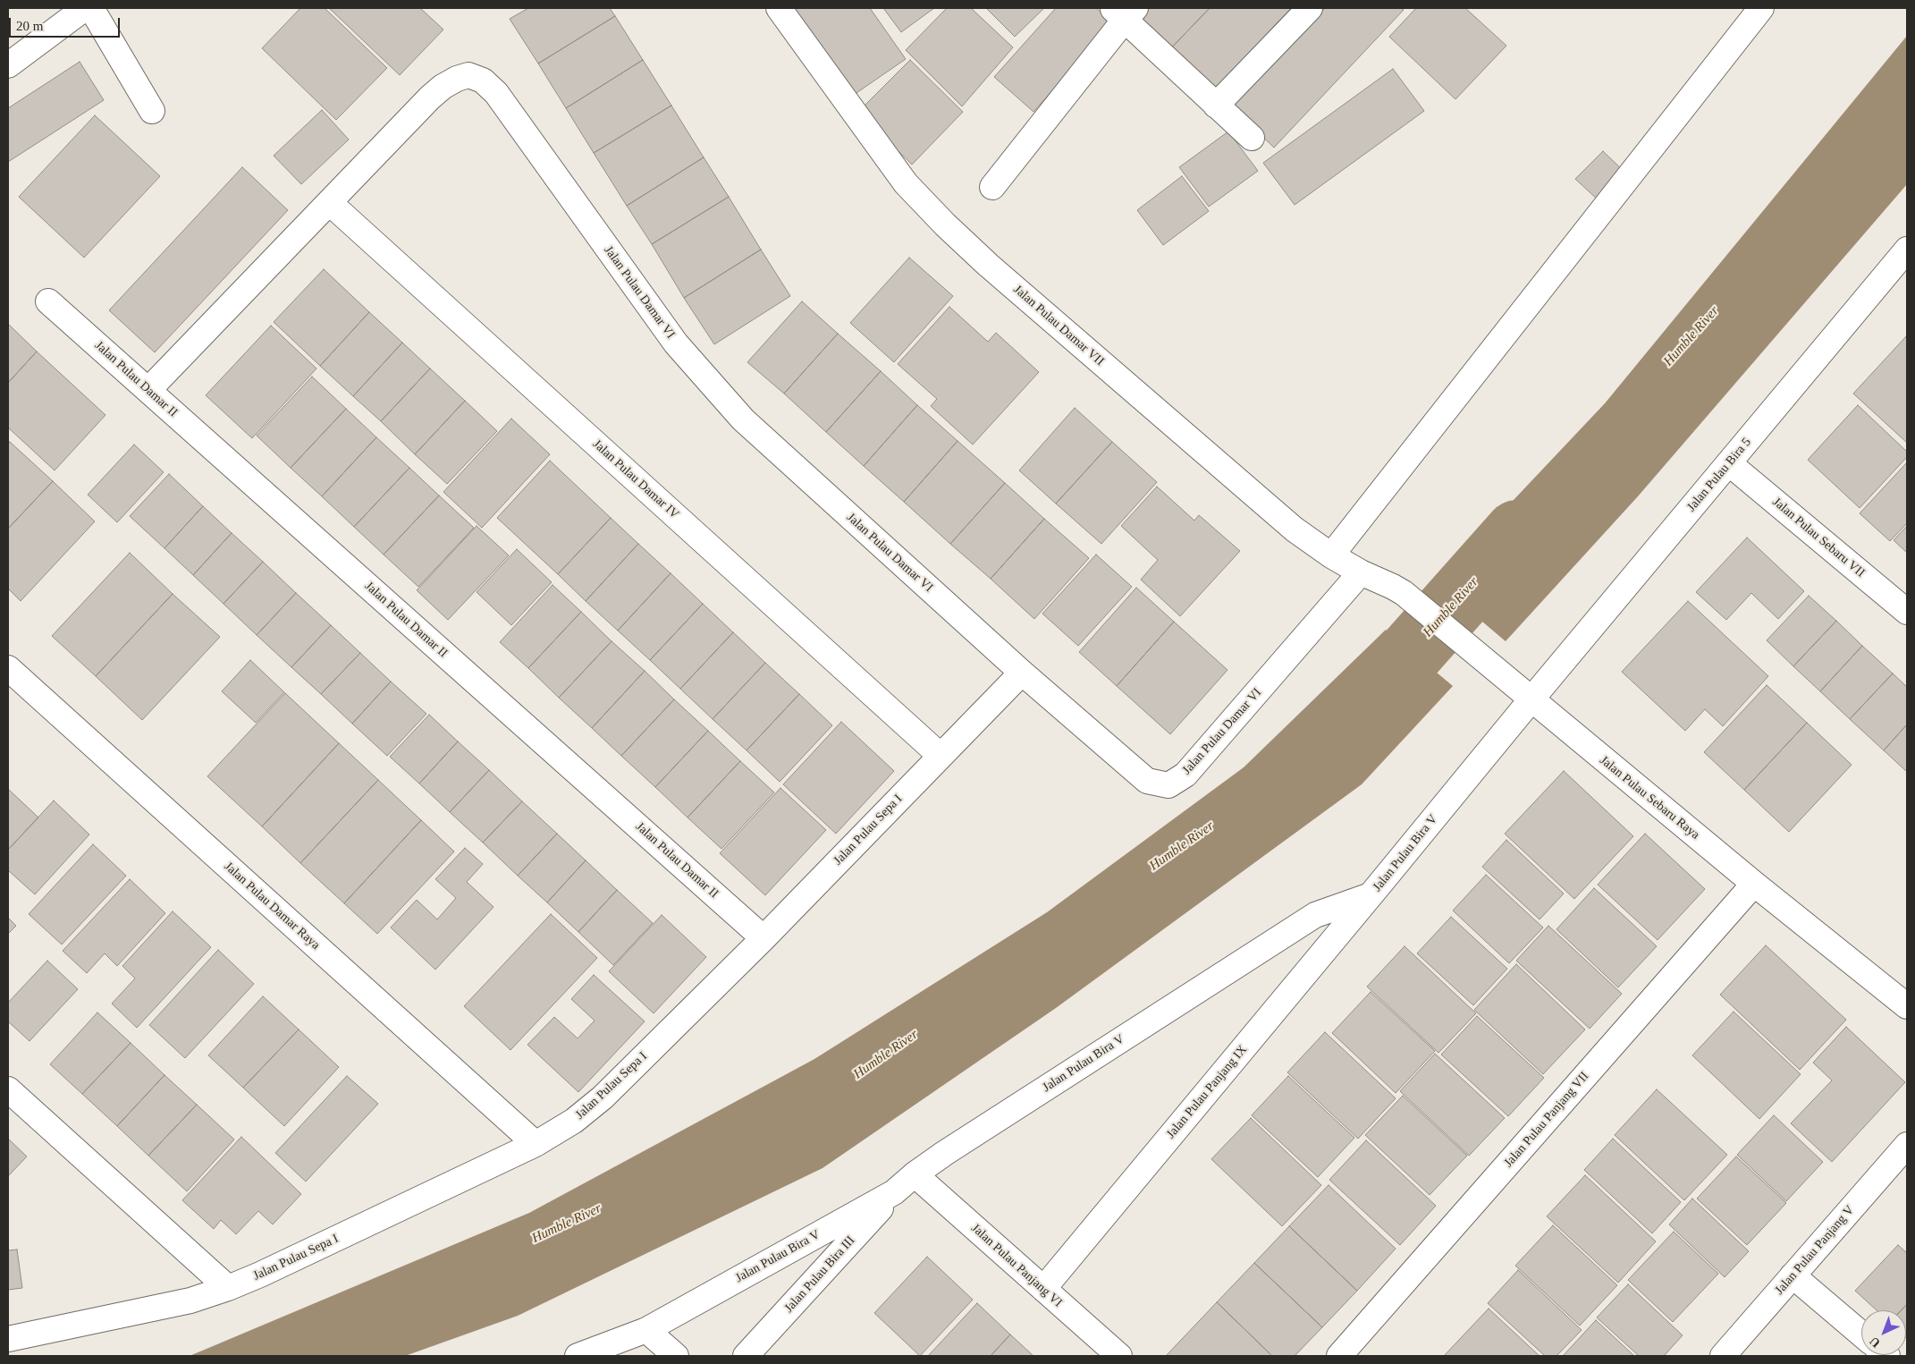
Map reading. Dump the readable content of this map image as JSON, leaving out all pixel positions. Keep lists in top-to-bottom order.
{
  "streets": {
    "street": [
      "Jalan Pulau Damar VI",
      "Jalan Pulau Damar VII",
      "Jalan Pulau Damar II",
      "Jalan Pulau Bira 5",
      "Jalan Pulau Damar IV",
      "Jalan Pulau Sebaru VII",
      "Jalan Pulau Sebaru Raya",
      "Jalan Pulau Sepa I",
      "Jalan Pulau Bira V",
      "Jalan Pulau Damar Raya",
      "Jalan Pulau Panjang IX",
      "Jalan Pulau Panjang VII",
      "Jalan Pulau Panjang V",
      "Jalan Pulau Panjang VI",
      "Jalan Pulau Bira III"
    ]
  },
  "crossings": [
    ["Jalan Pulau Damar VI", "Jalan Pulau Damar VII"],
    ["Jalan Pulau Damar VI", "Jalan Pulau Damar IV"],
    ["Jalan Pulau Damar VI", "Jalan Pulau Sepa I"],
    ["Jalan Pulau Damar VII", "Jalan Pulau Sebaru Raya"],
    ["Jalan Pulau Damar II", "Jalan Pulau Sepa I"],
    ["Jalan Pulau Bira 5", "Jalan Pulau Sebaru VII"],
    ["Jalan Pulau Bira 5", "Jalan Pulau Sebaru Raya"],
    ["Jalan Pulau Bira 5", "Jalan Pulau Bira V"],
    ["Jalan Pulau Damar IV", "Jalan Pulau Sepa I"],
    ["Jalan Pulau Sebaru Raya", "Jalan Pulau Bira V"],
    ["Jalan Pulau Sebaru Raya", "Jalan Pulau Panjang VII"],
    ["Jalan Pulau Sepa I", "Jalan Pulau Damar Raya"],
    ["Jalan Pulau Bira V", "Jalan Pulau Panjang IX"],
    ["Jalan Pulau Bira V", "Jalan Pulau Panjang VI"],
    ["Jalan Pulau Bira V", "Jalan Pulau Bira III"],
    ["Jalan Pulau Panjang IX", "Jalan Pulau Panjang VI"]
  ],
  "water": ["Humble River"],
  "scale_bar": "20 m",
  "north": "bottom left"
}
